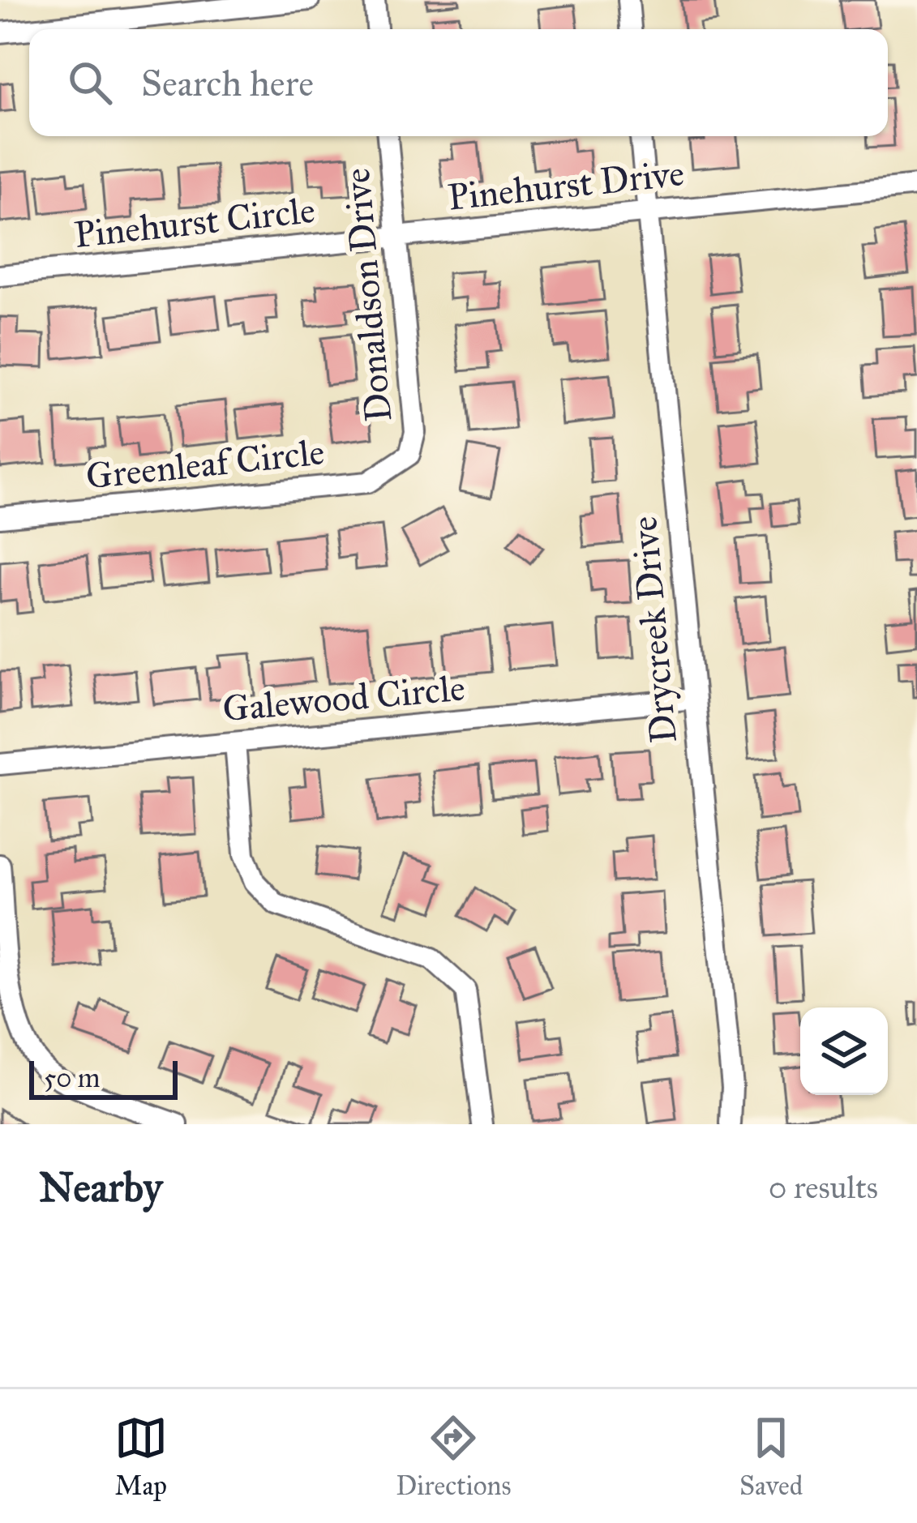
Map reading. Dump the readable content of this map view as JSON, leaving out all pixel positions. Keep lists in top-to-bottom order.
{
  "streets": {
    "street": [
      "Pinehurst Drive",
      "Pinehurst Circle",
      "Donaldson Drive",
      "Greenleaf Circle",
      "Drycreek Drive",
      "Galewood Circle"
    ]
  },
  "crossings": [
    ["Pinehurst Drive", "Pinehurst Circle"],
    ["Pinehurst Drive", "Donaldson Drive"],
    ["Pinehurst Drive", "Drycreek Drive"],
    ["Pinehurst Circle", "Donaldson Drive"],
    ["Donaldson Drive", "Greenleaf Circle"],
    ["Drycreek Drive", "Galewood Circle"]
  ],
  "scale_bar": "50 m",
  "page": {
    "search": "Search here",
    "scale": "50 m",
    "heading": ["Nearby", "0 results"],
    "nav": ["Map", "Directions", "Saved"]
  }
}
